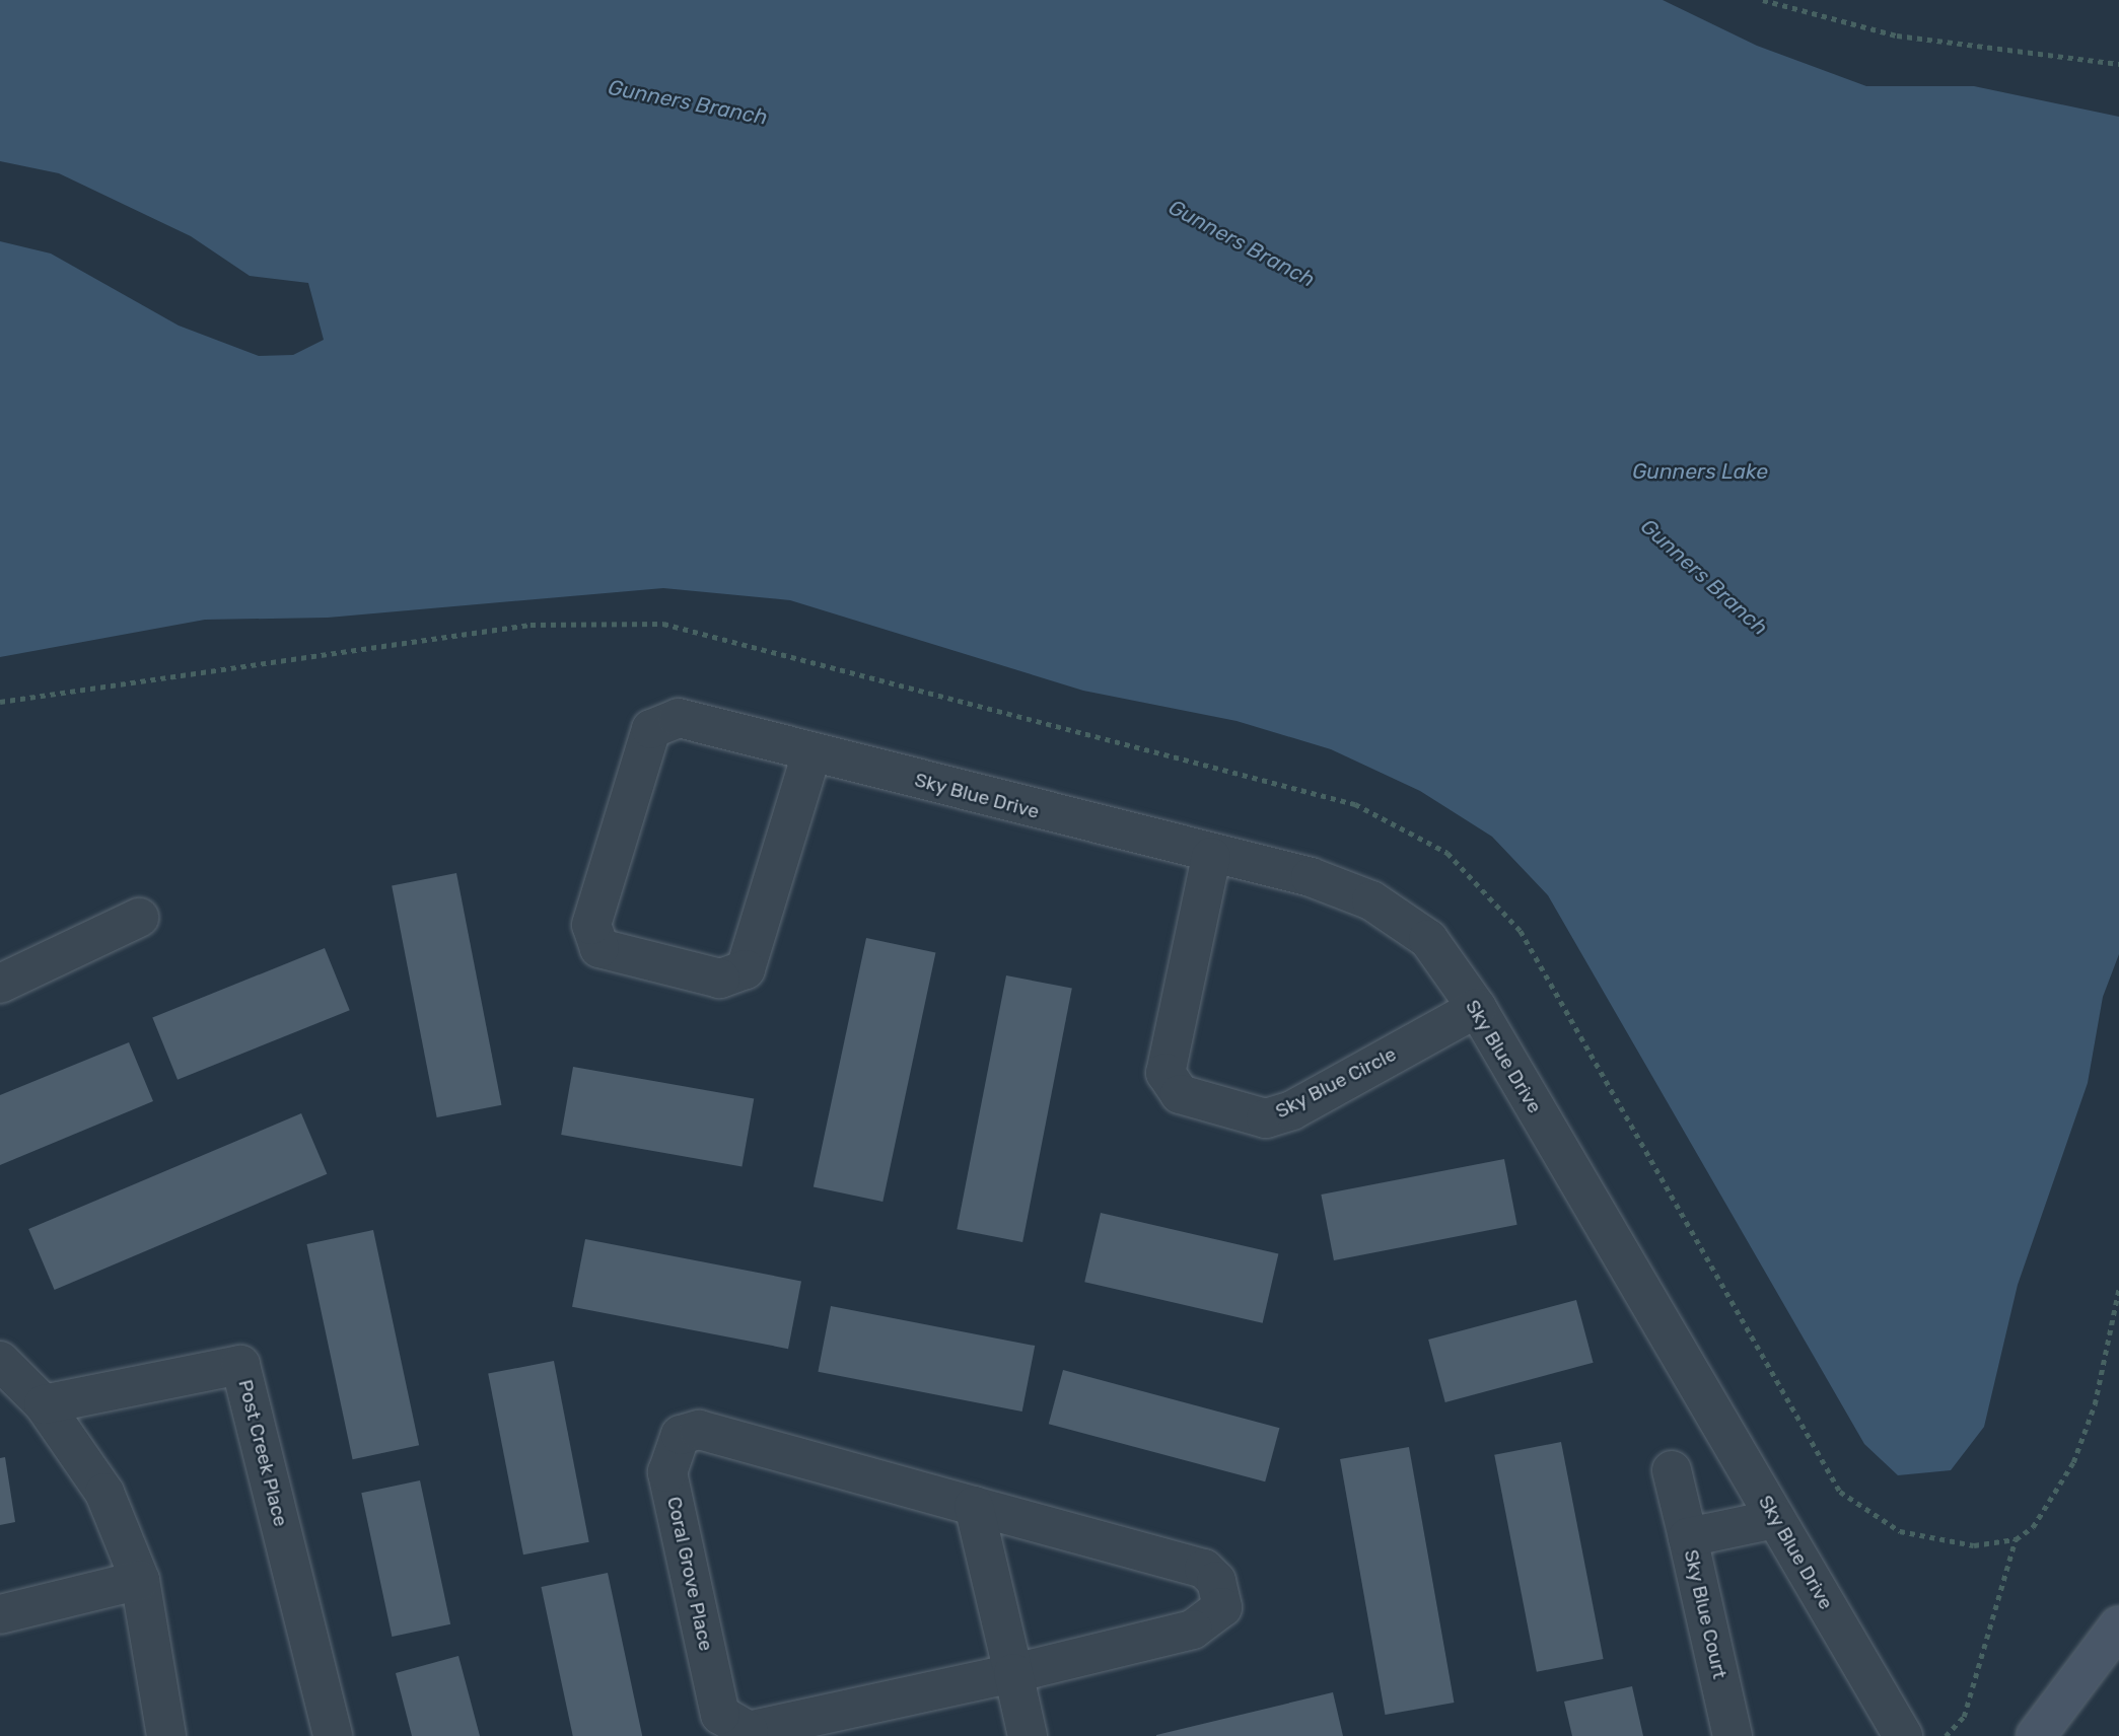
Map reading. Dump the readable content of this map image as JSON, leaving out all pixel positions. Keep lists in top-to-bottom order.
{
  "streets": {
    "street": [
      "Sky Blue Drive",
      "Sky Blue Circle",
      "Post Creek Place",
      "Coral Grove Place",
      "Sky Blue Court"
    ]
  },
  "crossings": [
    ["Sky Blue Drive", "Sky Blue Circle"],
    ["Sky Blue Drive", "Sky Blue Court"]
  ],
  "water": ["Gunners Branch", "Gunners Lake"]
}
